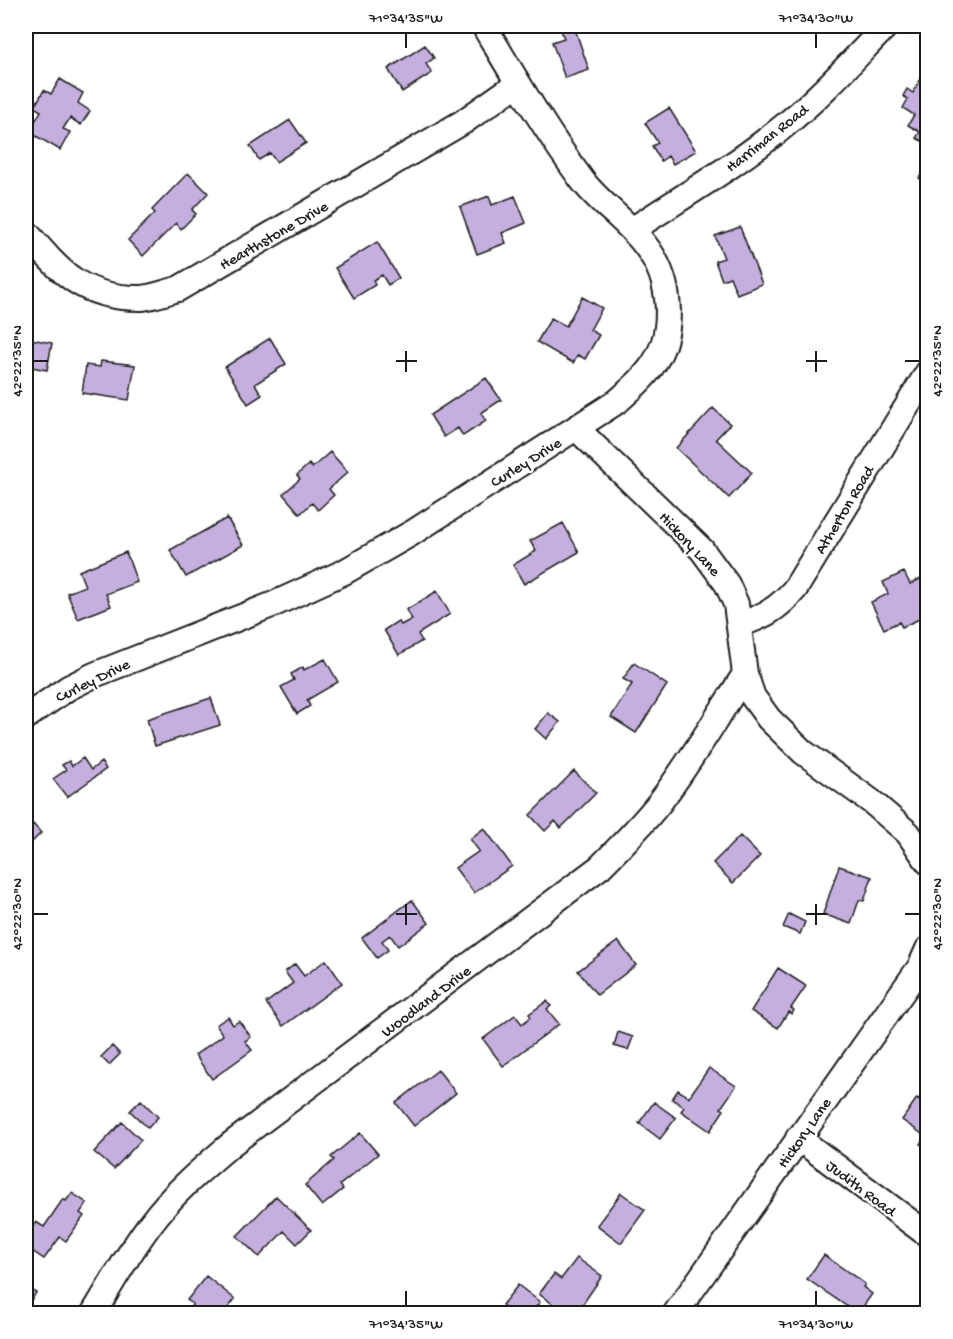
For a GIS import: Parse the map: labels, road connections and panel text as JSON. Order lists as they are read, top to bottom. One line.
{"streets":{"street":["Harriman Road","Hearthstone Drive","Curley Drive","Atherton Road","Hickory Lane","Woodland Drive","Judith Road"]},"crossings":[["Harriman Road","Curley Drive"],["Hearthstone Drive","Curley Drive"],["Curley Drive","Hickory Lane"],["Atherton Road","Hickory Lane"],["Hickory Lane","Woodland Drive"],["Hickory Lane","Judith Road"]],"coordinates":["71°34'35\"W","71°34'30\"W","42°22'35\"N","42°22'30\"N"]}
